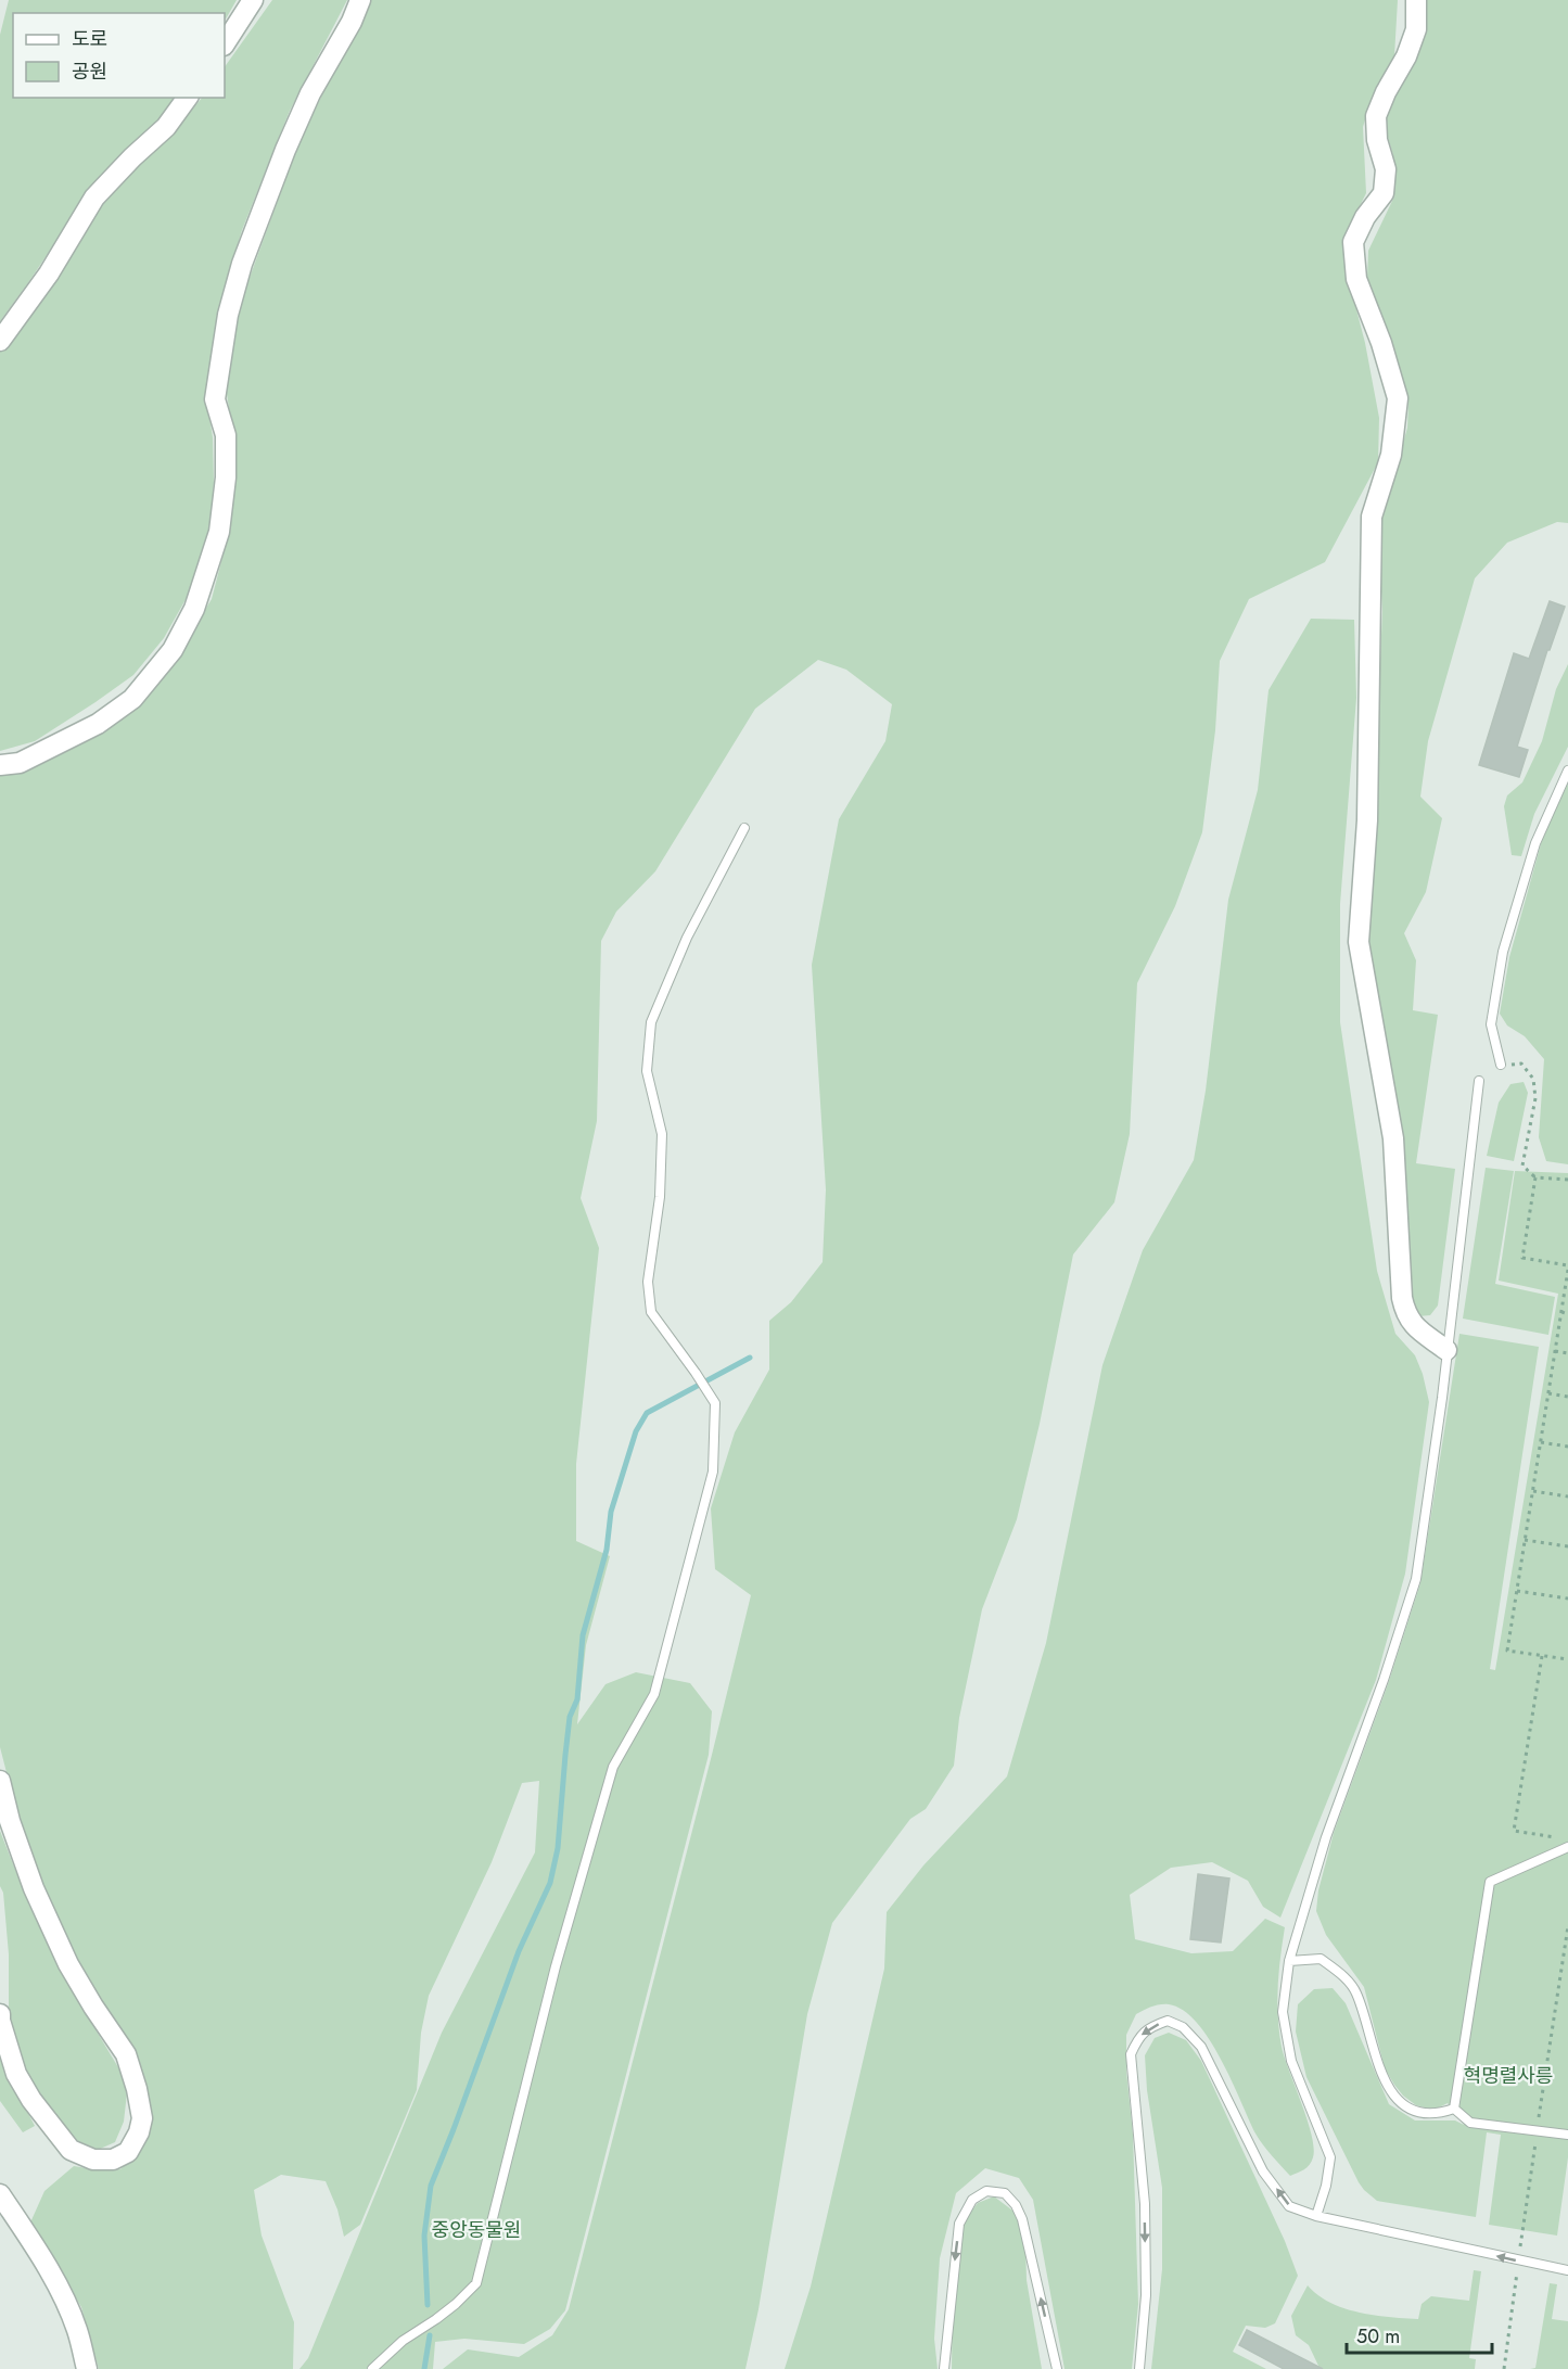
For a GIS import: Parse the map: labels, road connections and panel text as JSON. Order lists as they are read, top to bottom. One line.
{"parks":["혁명렬사릉","중앙동물원"],"legend":["도로","공원"],"scale_bar":"50 m"}
